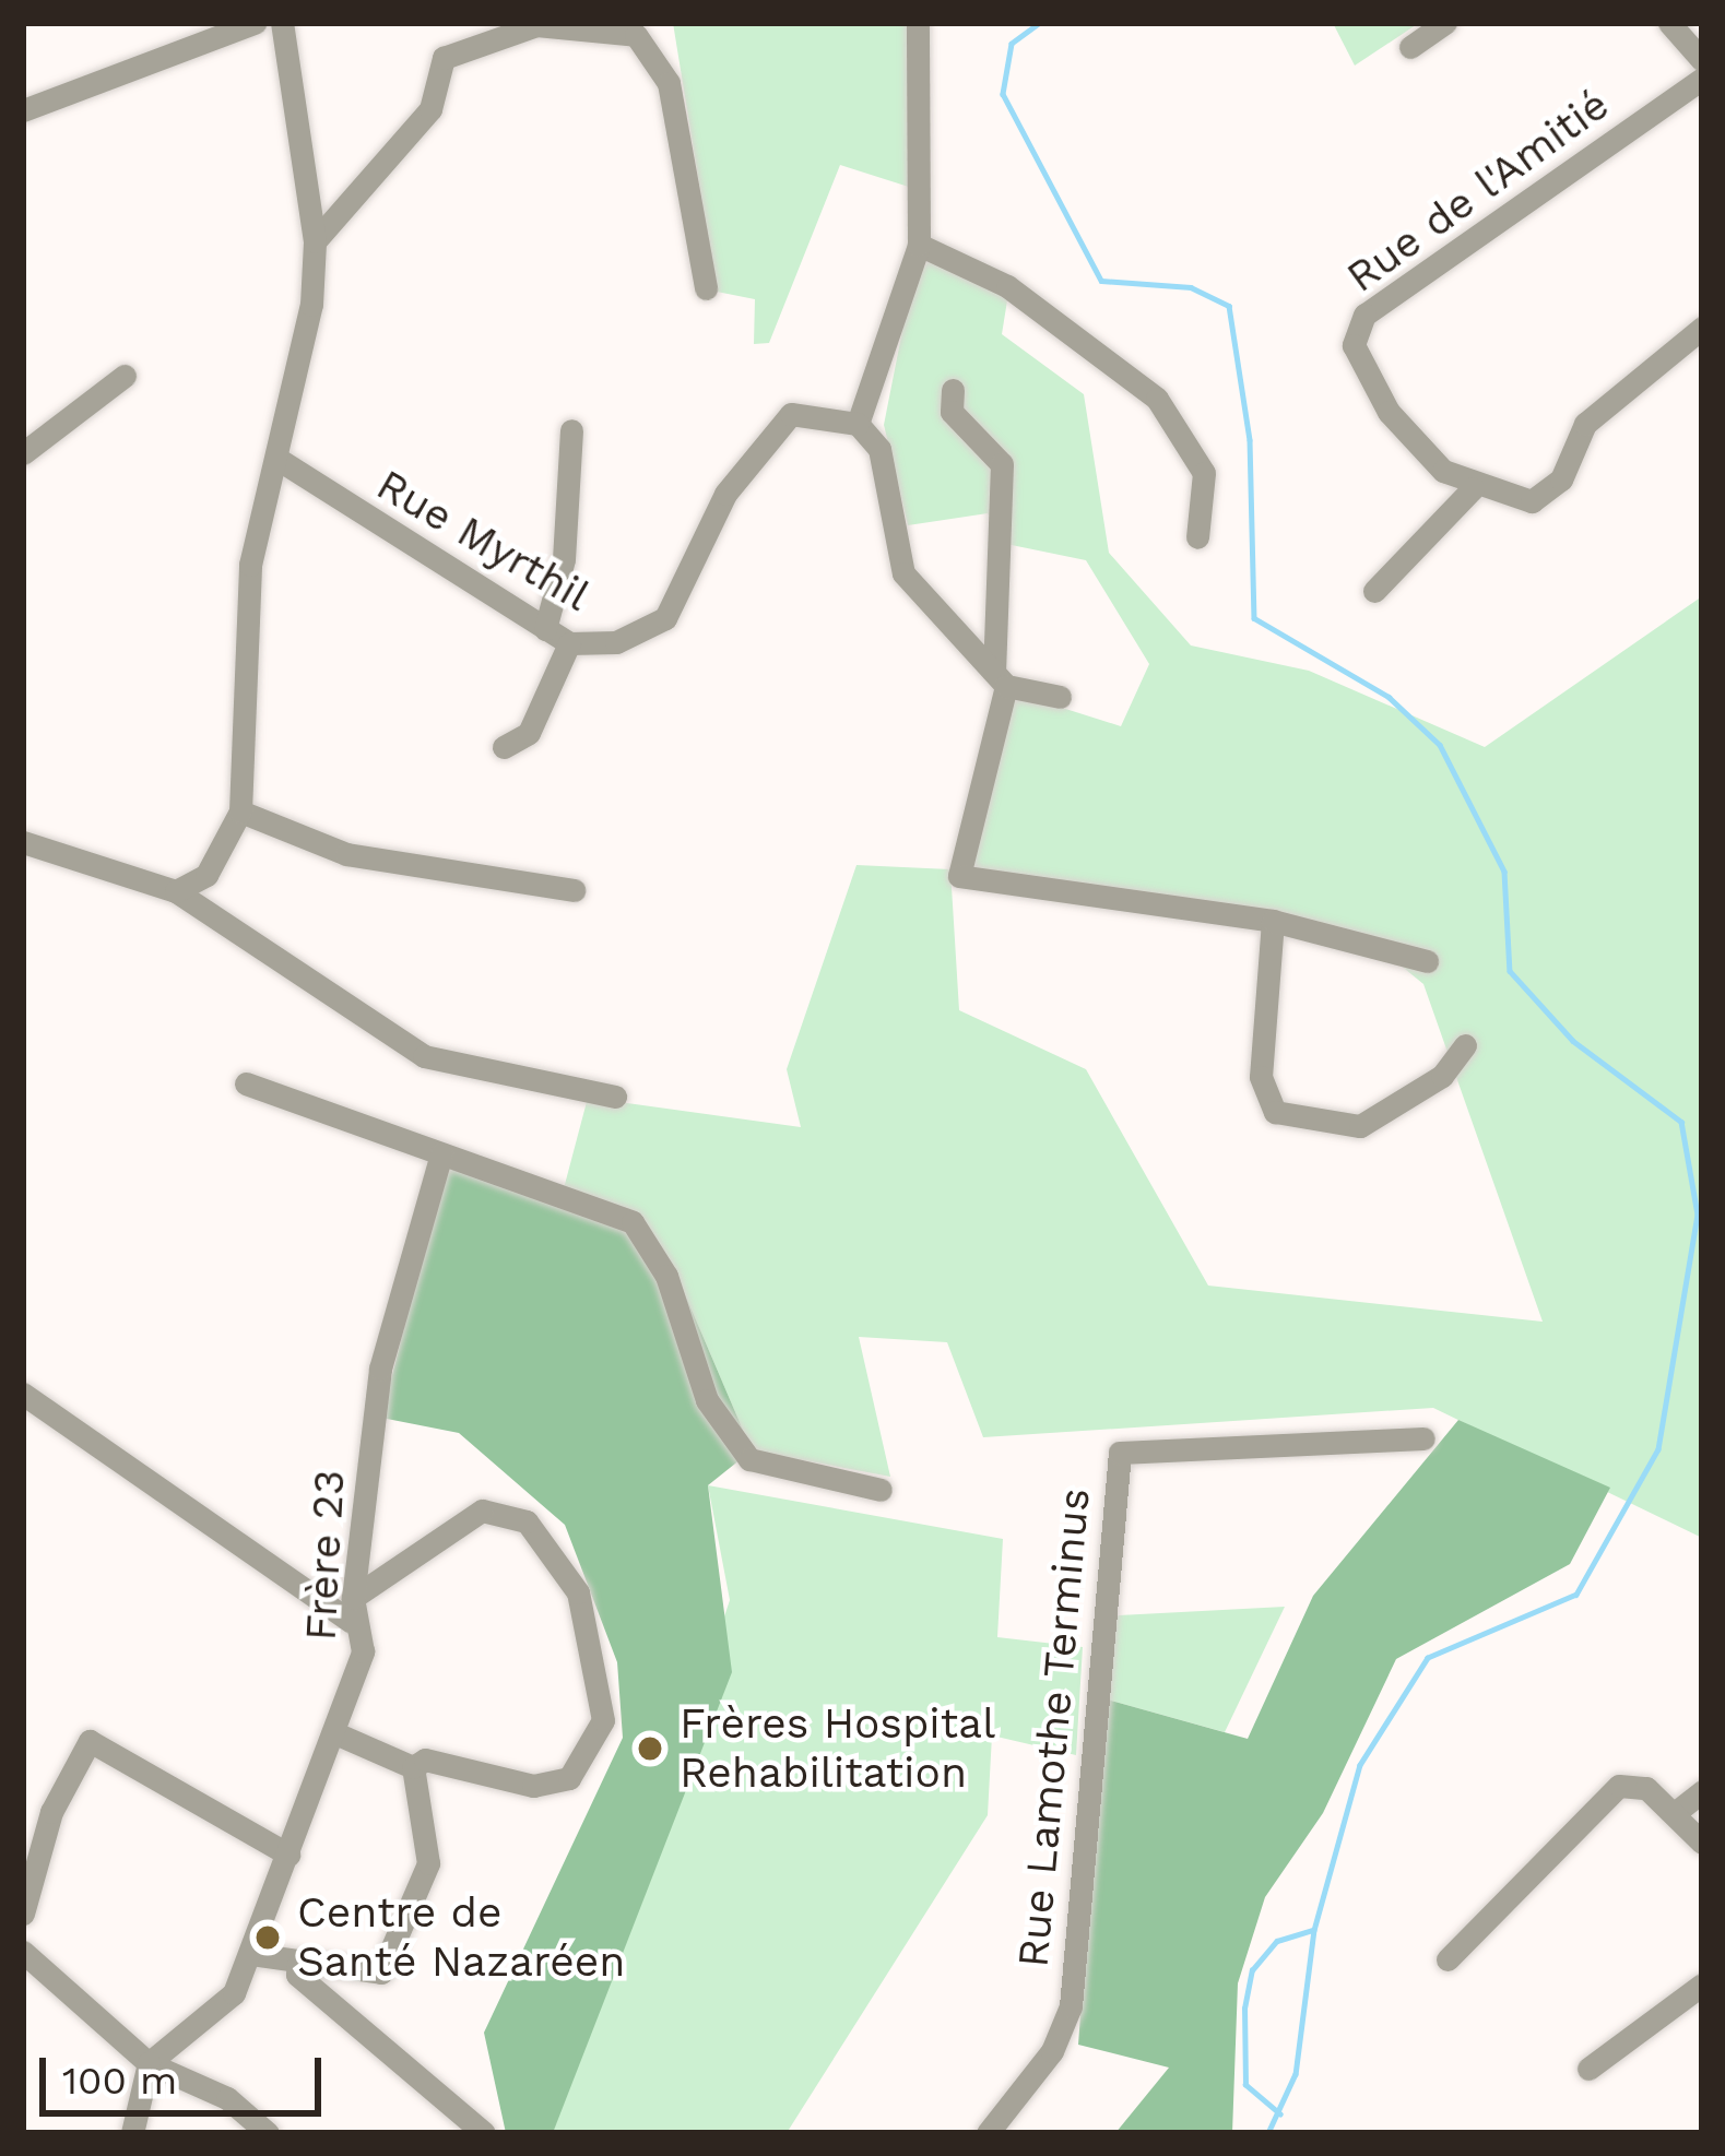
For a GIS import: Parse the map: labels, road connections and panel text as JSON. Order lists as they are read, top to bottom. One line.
{"streets":{"street":["Rue de l'Amitié","Rue Myrthil","Frère 23","Rue Lamothe Terminus"]},"places":["Frères Hospital Rehabilitation","Centre de Santé Nazaréen"],"scale_bar":"100 m"}
